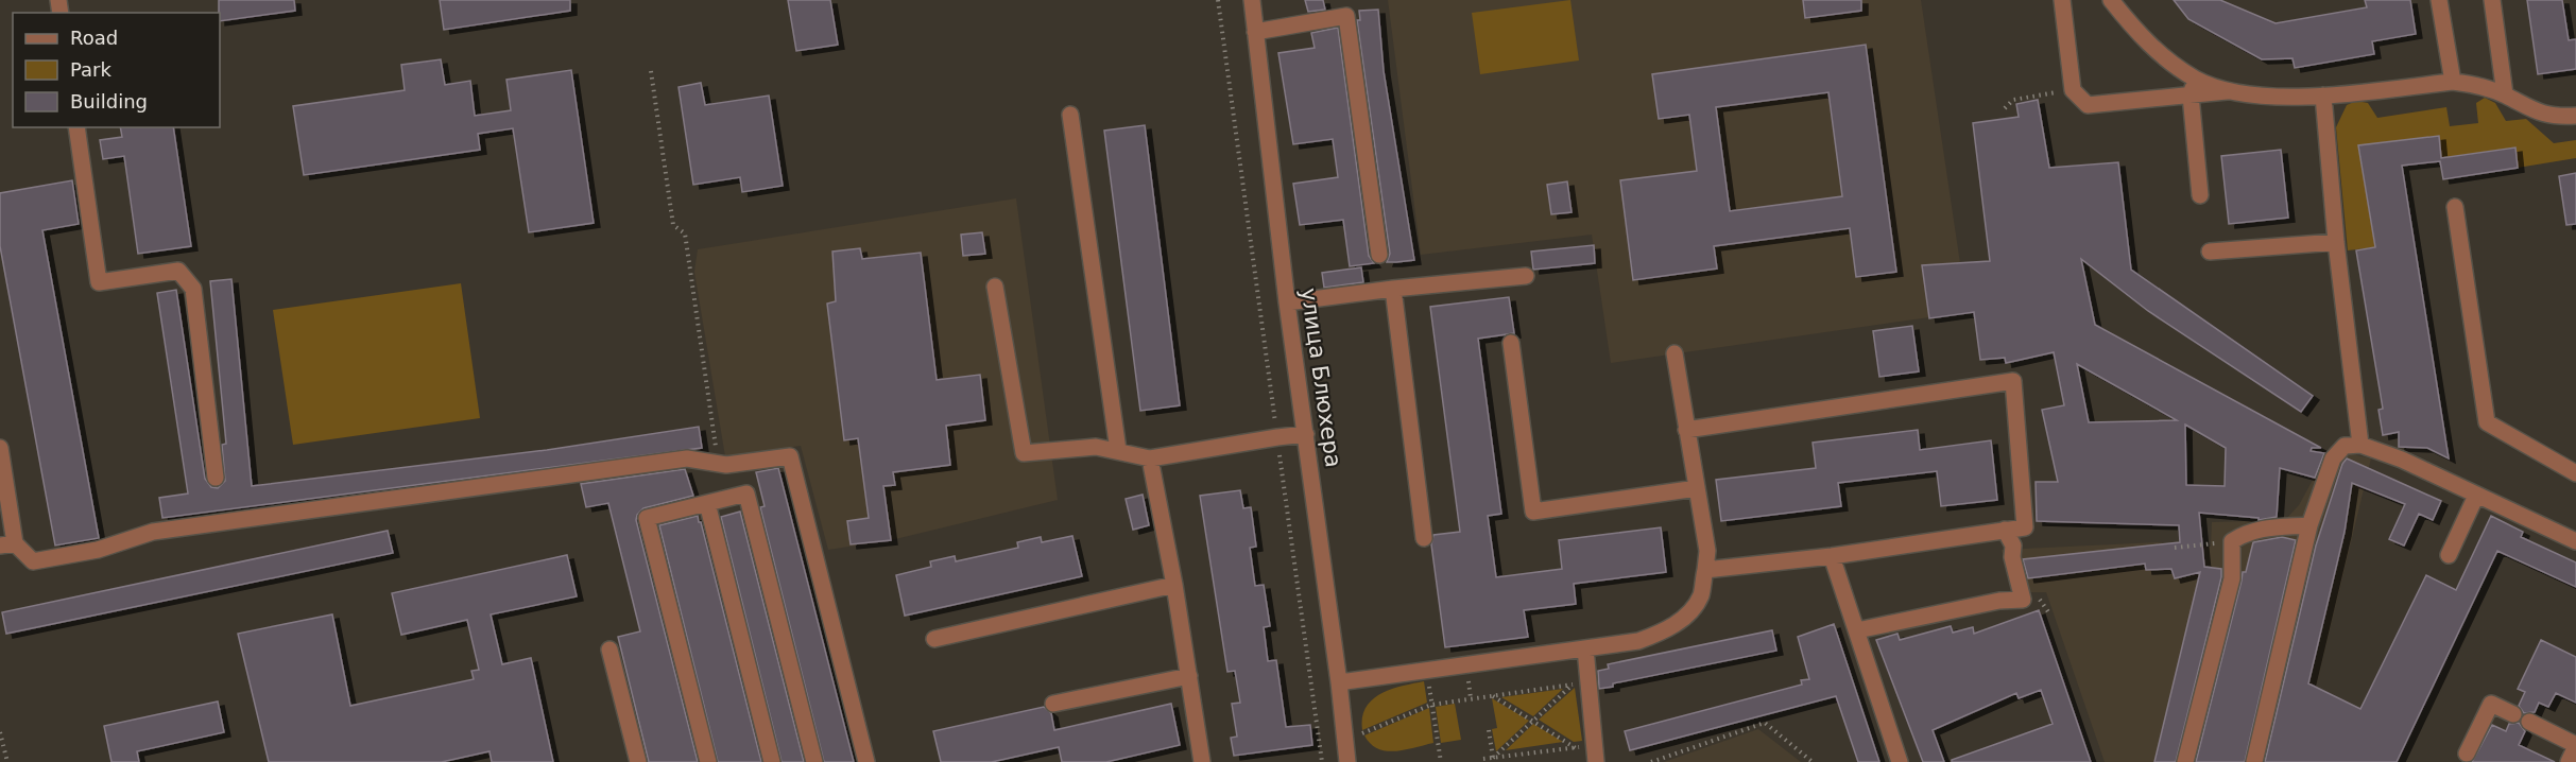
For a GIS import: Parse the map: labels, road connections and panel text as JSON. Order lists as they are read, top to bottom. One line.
{"streets":{"street":["улица Блюхера"]},"legend":["Road","Park","Building"]}
